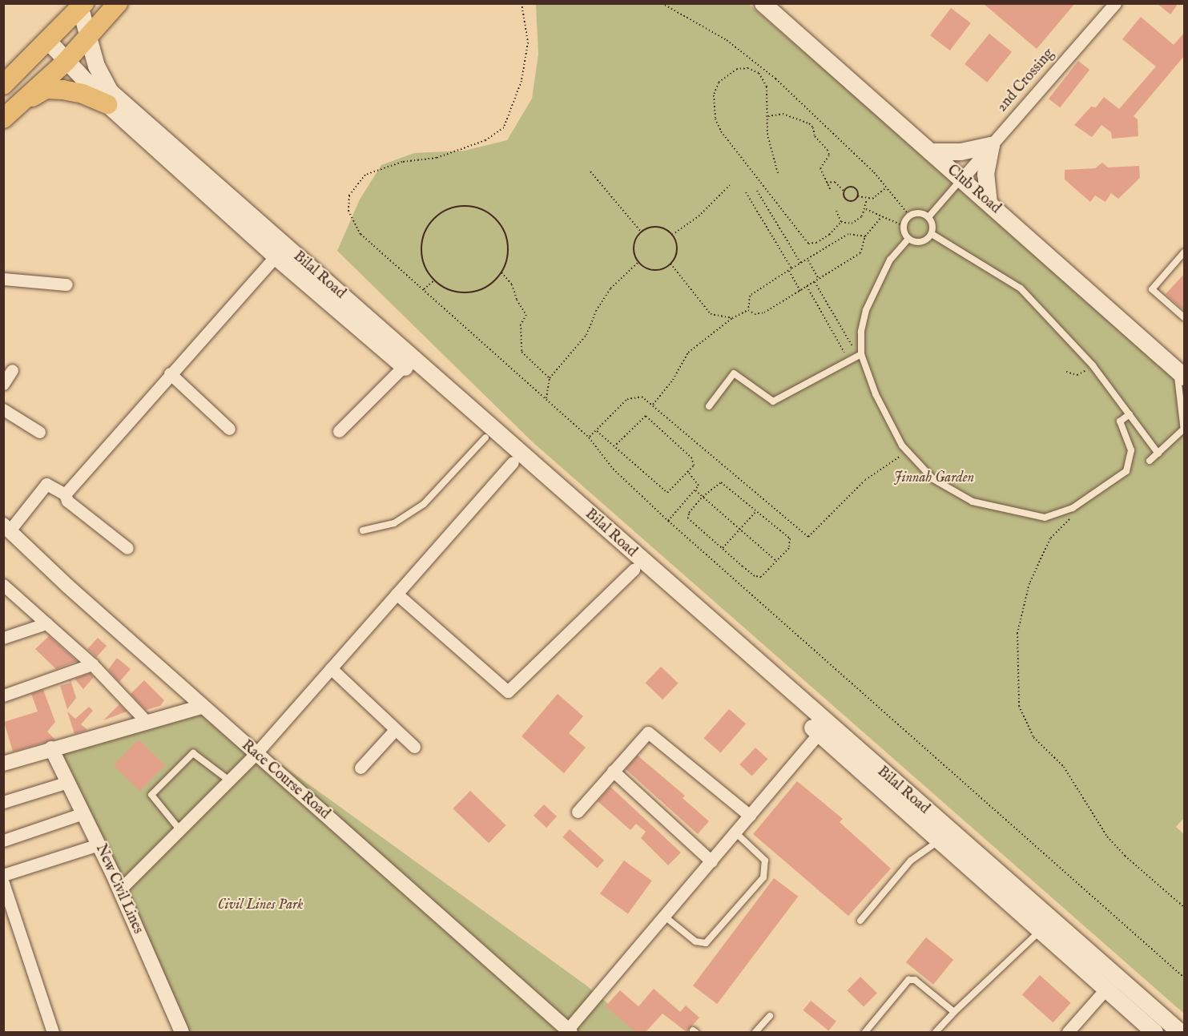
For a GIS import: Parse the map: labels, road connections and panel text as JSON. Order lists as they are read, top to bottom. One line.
{"streets":{"main road":["Club Road","Bilal Road"],"street":["2nd Crossing","Race Course Road","New Civil Lines"]},"crossings":[["2nd Crossing","Club Road"]],"parks":["Jinnah Garden","Civil Lines Park"]}
